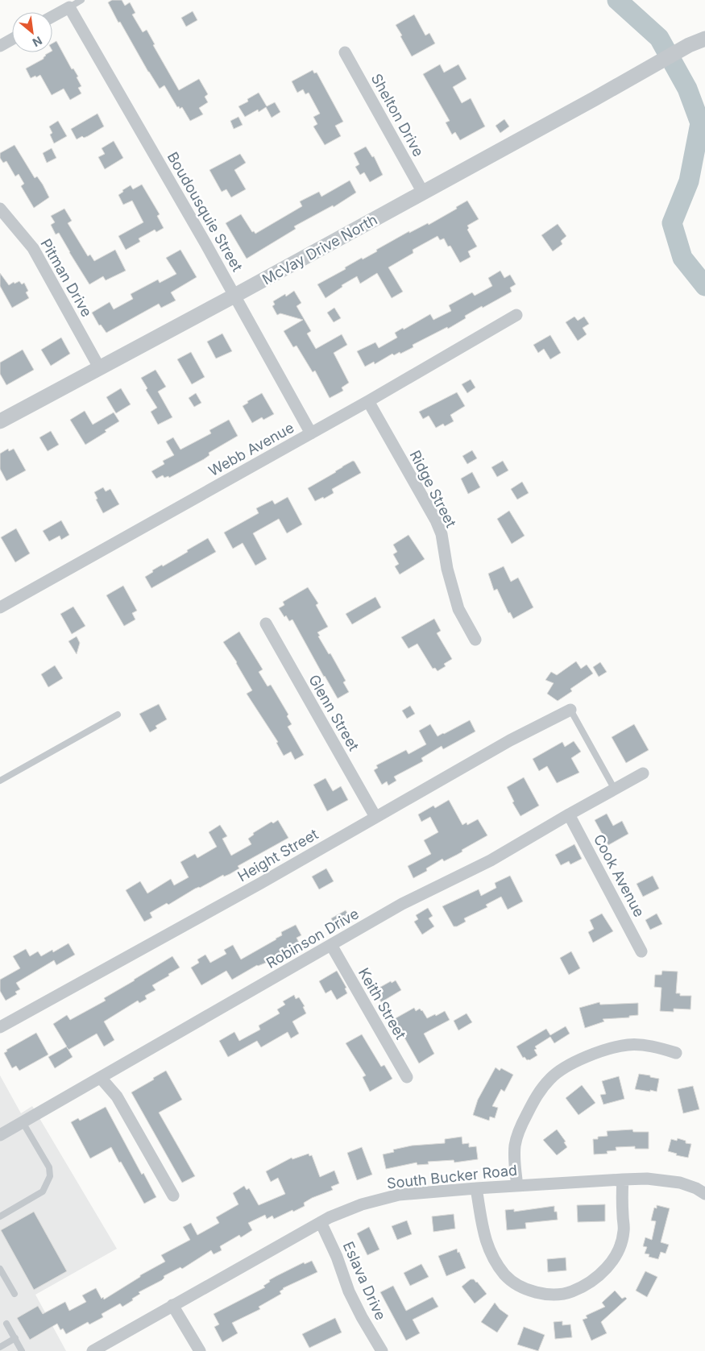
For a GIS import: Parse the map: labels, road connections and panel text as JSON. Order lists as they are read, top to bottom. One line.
{"streets":{"street":["Shelton Drive","Boudousquie Street","McVay Drive North","Pitman Drive","Webb Avenue","Ridge Street","Glenn Street","Height Street","Cook Avenue","Robinson Drive","Keith Street","South Bucker Road","Eslava Drive"]},"crossings":[["Shelton Drive","McVay Drive North"],["Boudousquie Street","McVay Drive North"],["Boudousquie Street","Webb Avenue"],["McVay Drive North","Pitman Drive"],["Webb Avenue","Ridge Street"],["Glenn Street","Height Street"],["Cook Avenue","Robinson Drive"],["Robinson Drive","Keith Street"],["South Bucker Road","Eslava Drive"]],"north":"bottom right"}
